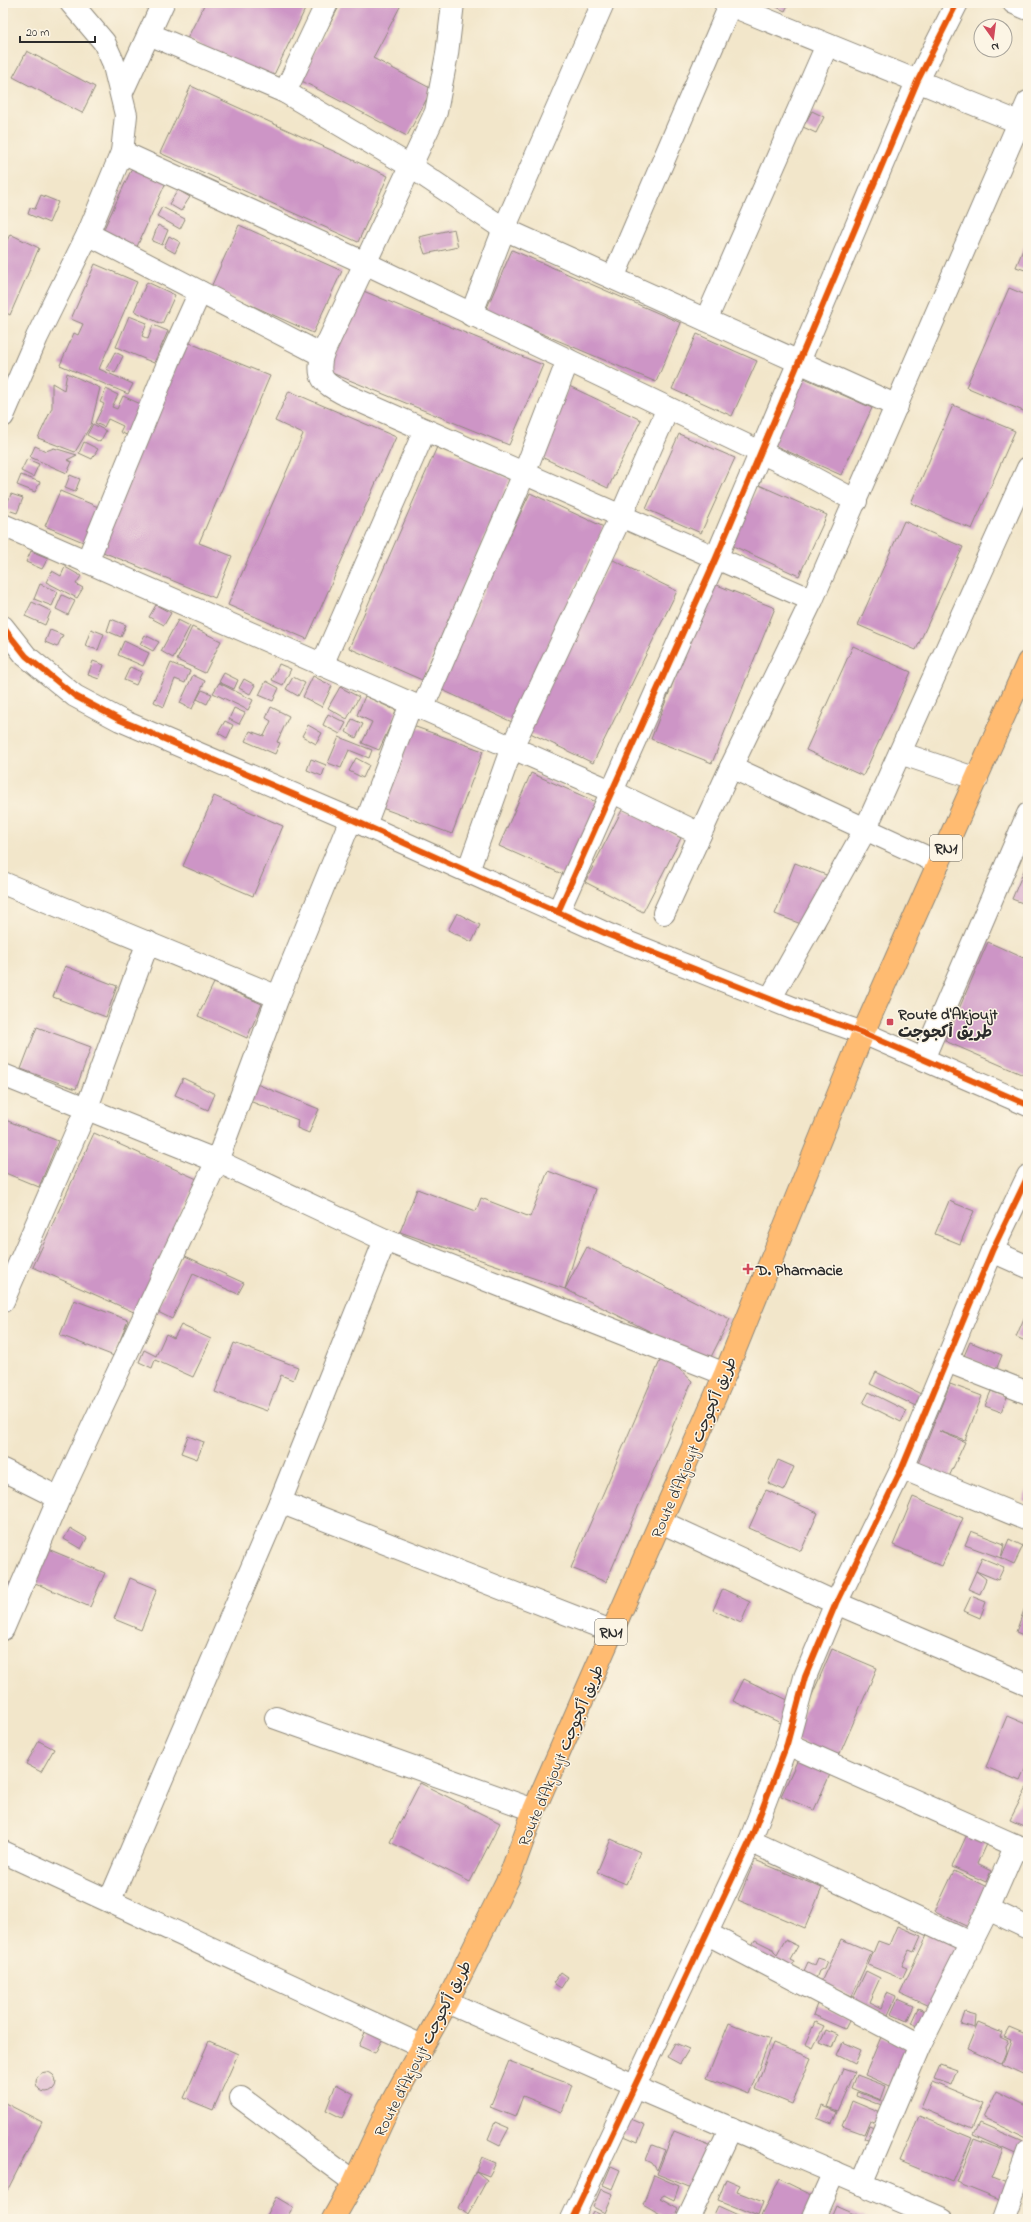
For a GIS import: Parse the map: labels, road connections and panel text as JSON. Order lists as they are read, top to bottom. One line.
{"streets":{"highway":["RN1","Route d'Akjoujt طريق أكجوجت"]},"places":{"transit":["Route d'Akjoujt طريق أكجوجت"],"health":["D. Pharmacie"]},"scale_bar":"20 m","north":"bottom"}
